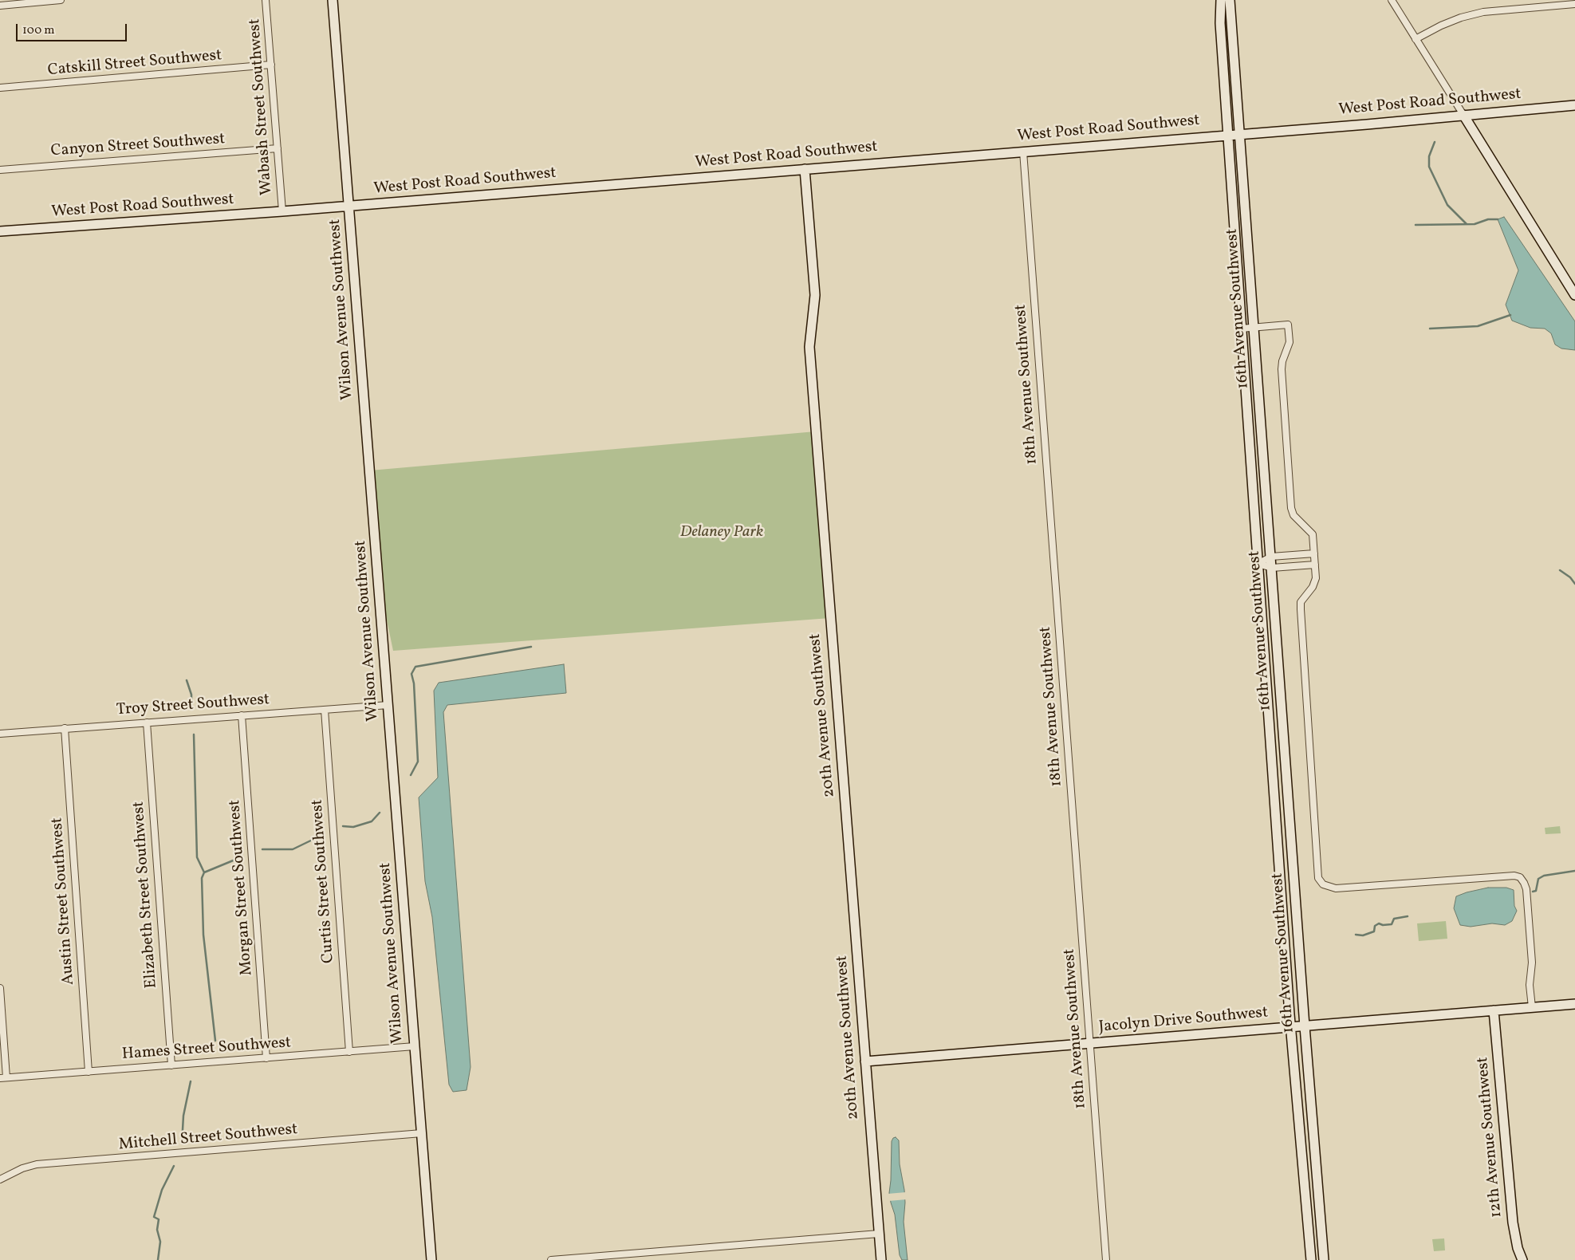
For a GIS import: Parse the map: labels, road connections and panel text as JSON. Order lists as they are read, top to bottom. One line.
{"streets":{"street":["Catskill Street Southwest","West Post Road Southwest","Wabash Street Southwest","Canyon Street Southwest","16th Avenue Southwest","Wilson Avenue Southwest","18th Avenue Southwest","Troy Street Southwest","20th Avenue Southwest","Curtis Street Southwest","Morgan Street Southwest","Elizabeth Street Southwest","Austin Street Southwest","Jacolyn Drive Southwest","Hames Street Southwest","12th Avenue Southwest","Mitchell Street Southwest"]},"crossings":[["Catskill Street Southwest","Wabash Street Southwest"],["West Post Road Southwest","Wabash Street Southwest"],["West Post Road Southwest","16th Avenue Southwest"],["West Post Road Southwest","Wilson Avenue Southwest"],["West Post Road Southwest","18th Avenue Southwest"],["West Post Road Southwest","20th Avenue Southwest"],["Wabash Street Southwest","Canyon Street Southwest"],["16th Avenue Southwest","Jacolyn Drive Southwest"],["Wilson Avenue Southwest","Troy Street Southwest"],["Wilson Avenue Southwest","Hames Street Southwest"],["Wilson Avenue Southwest","Mitchell Street Southwest"],["18th Avenue Southwest","Jacolyn Drive Southwest"],["Troy Street Southwest","Curtis Street Southwest"],["Troy Street Southwest","Morgan Street Southwest"],["Troy Street Southwest","Elizabeth Street Southwest"],["Troy Street Southwest","Austin Street Southwest"],["20th Avenue Southwest","Jacolyn Drive Southwest"],["Curtis Street Southwest","Hames Street Southwest"],["Morgan Street Southwest","Hames Street Southwest"],["Elizabeth Street Southwest","Hames Street Southwest"],["Austin Street Southwest","Hames Street Southwest"],["Jacolyn Drive Southwest","12th Avenue Southwest"]],"parks":["Delaney Park"],"scale_bar":"100 m"}
